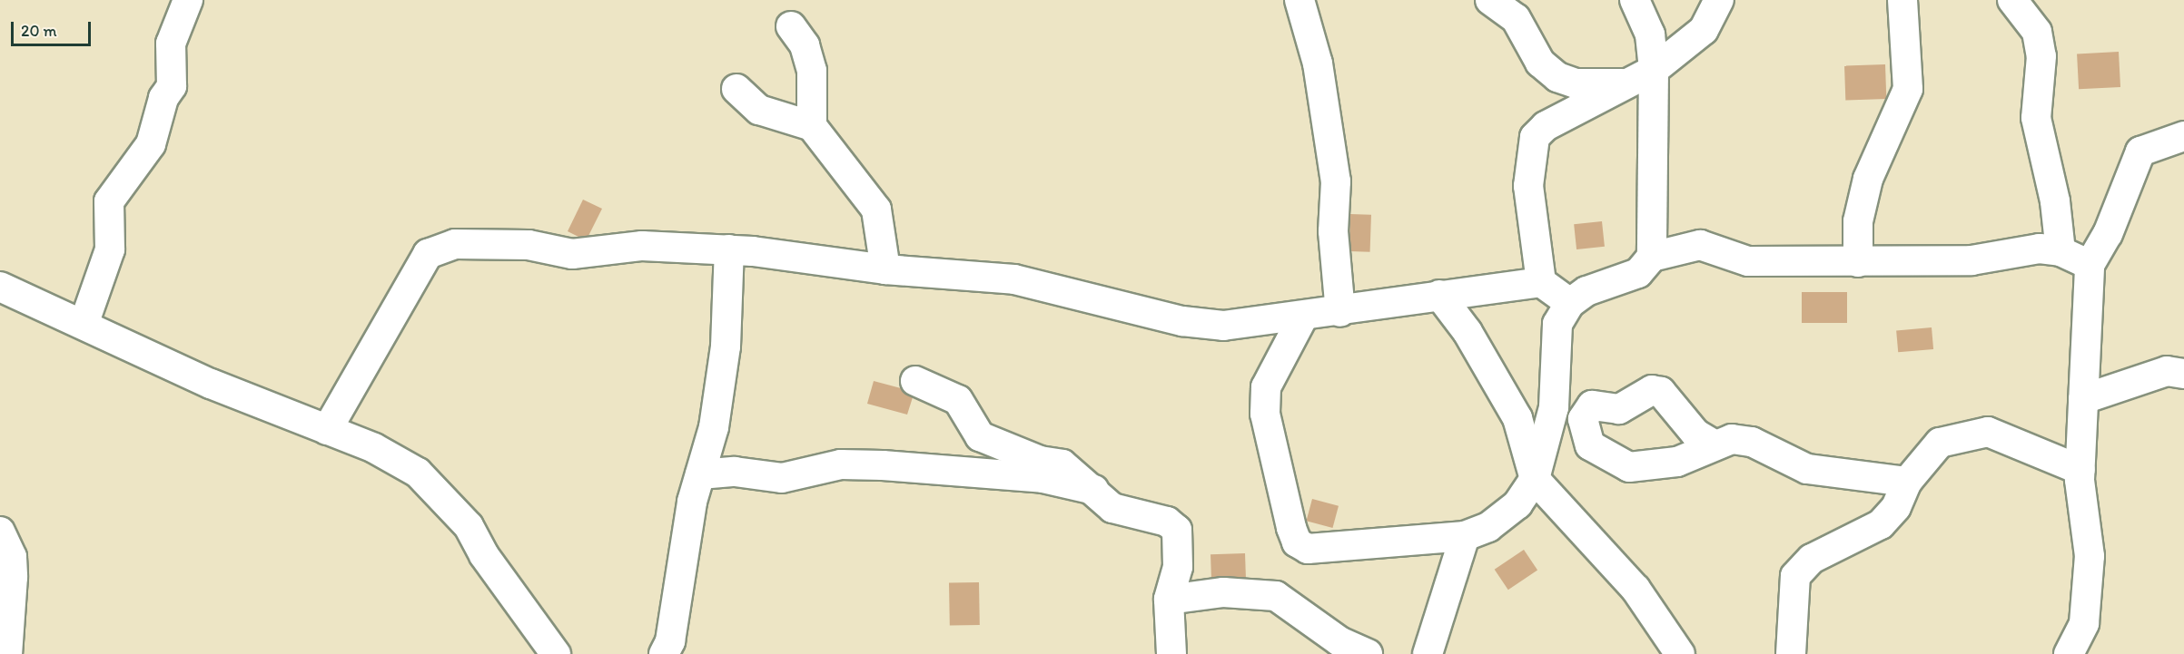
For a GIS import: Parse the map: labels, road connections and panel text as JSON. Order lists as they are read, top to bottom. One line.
{"scale_bar":"20 m"}
